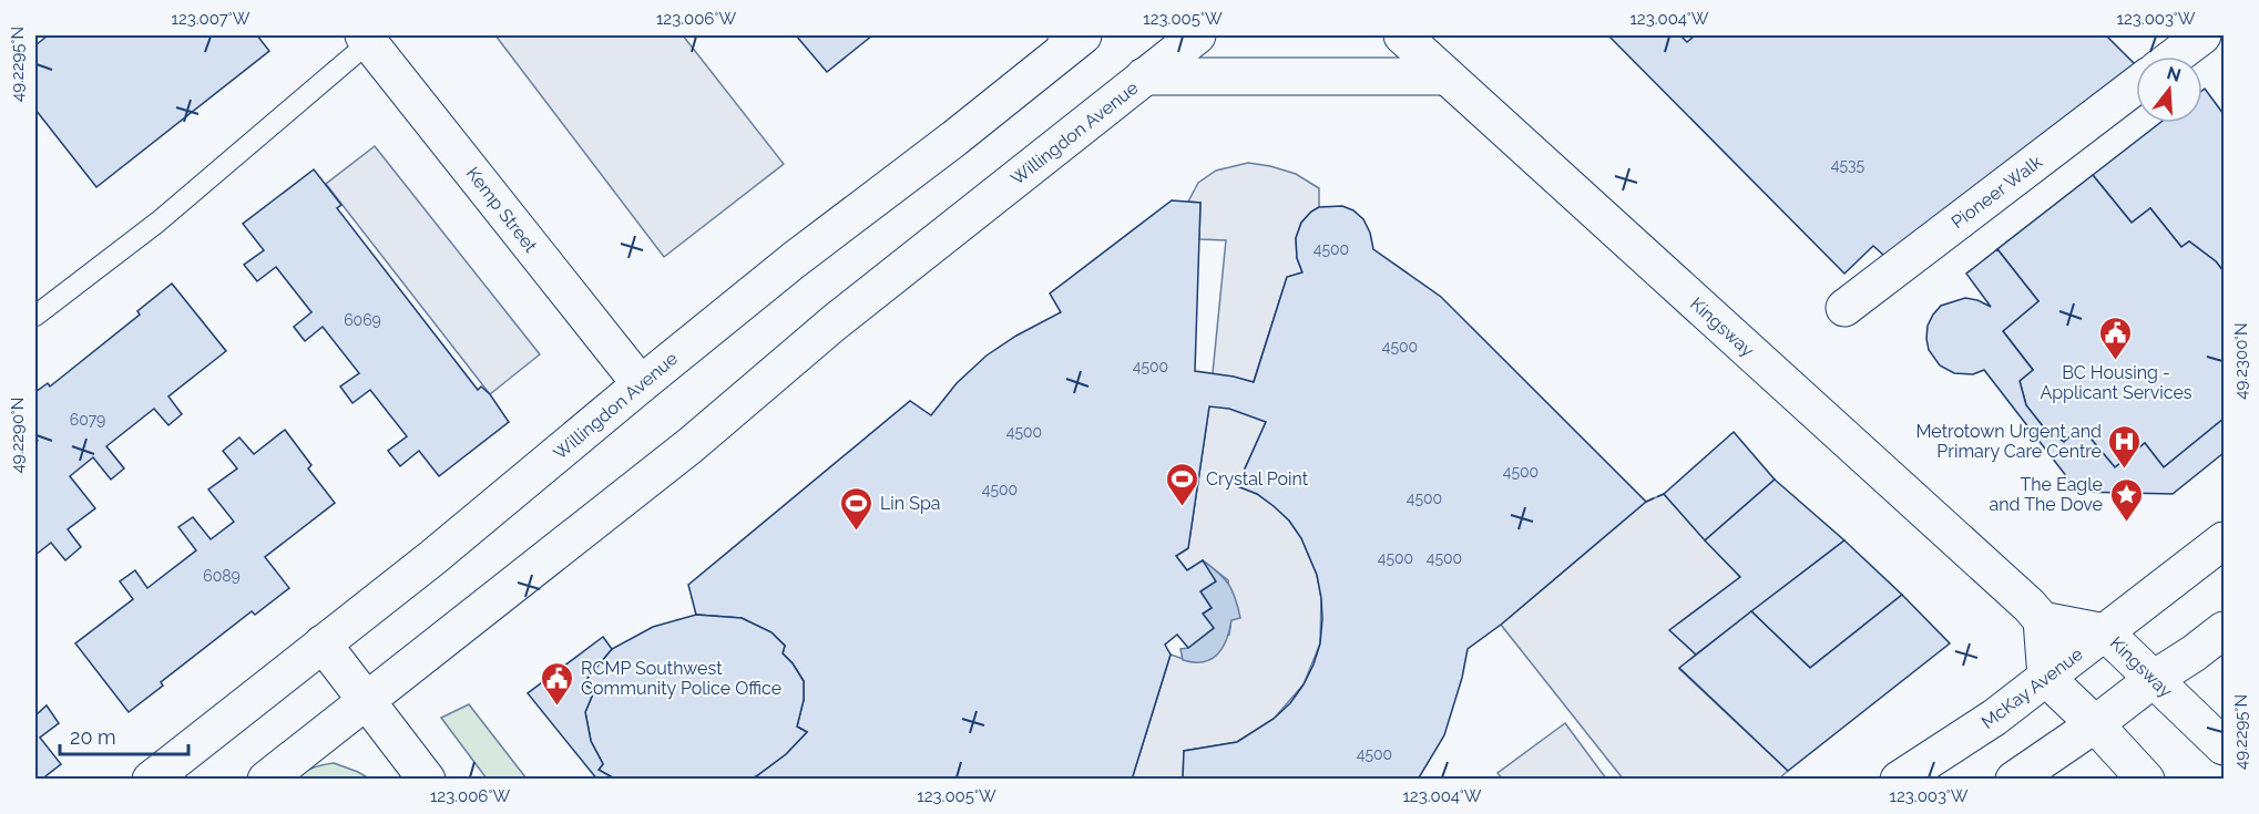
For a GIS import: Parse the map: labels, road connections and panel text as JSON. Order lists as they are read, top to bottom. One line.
{"streets":{"main road":["Willingdon Avenue","Pioneer Walk","Kemp Street","Kingsway","McKay Avenue"]},"crossings":[["Willingdon Avenue","Kemp Street"],["Kingsway","McKay Avenue"]],"places":{"public building":["BC Housing - Applicant Services","RCMP Southwest Community Police Office"],"hospital":["Metrotown Urgent and Primary Care Centre"],"sports":["Crystal Point","Lin Spa"],"place":["The Eagle and The Dove"]},"house_numbers":["4535","4500","6069","4500","4500","6079","4500","4500","4500","4500","4500","4500","6089","4500"],"scale_bar":"20 m","north":"top","coordinates":["123.007°W","123.006°W","123.005°W","123.004°W","123.003°W","49.2295°N","49.2300°N","49.2290°N"]}
